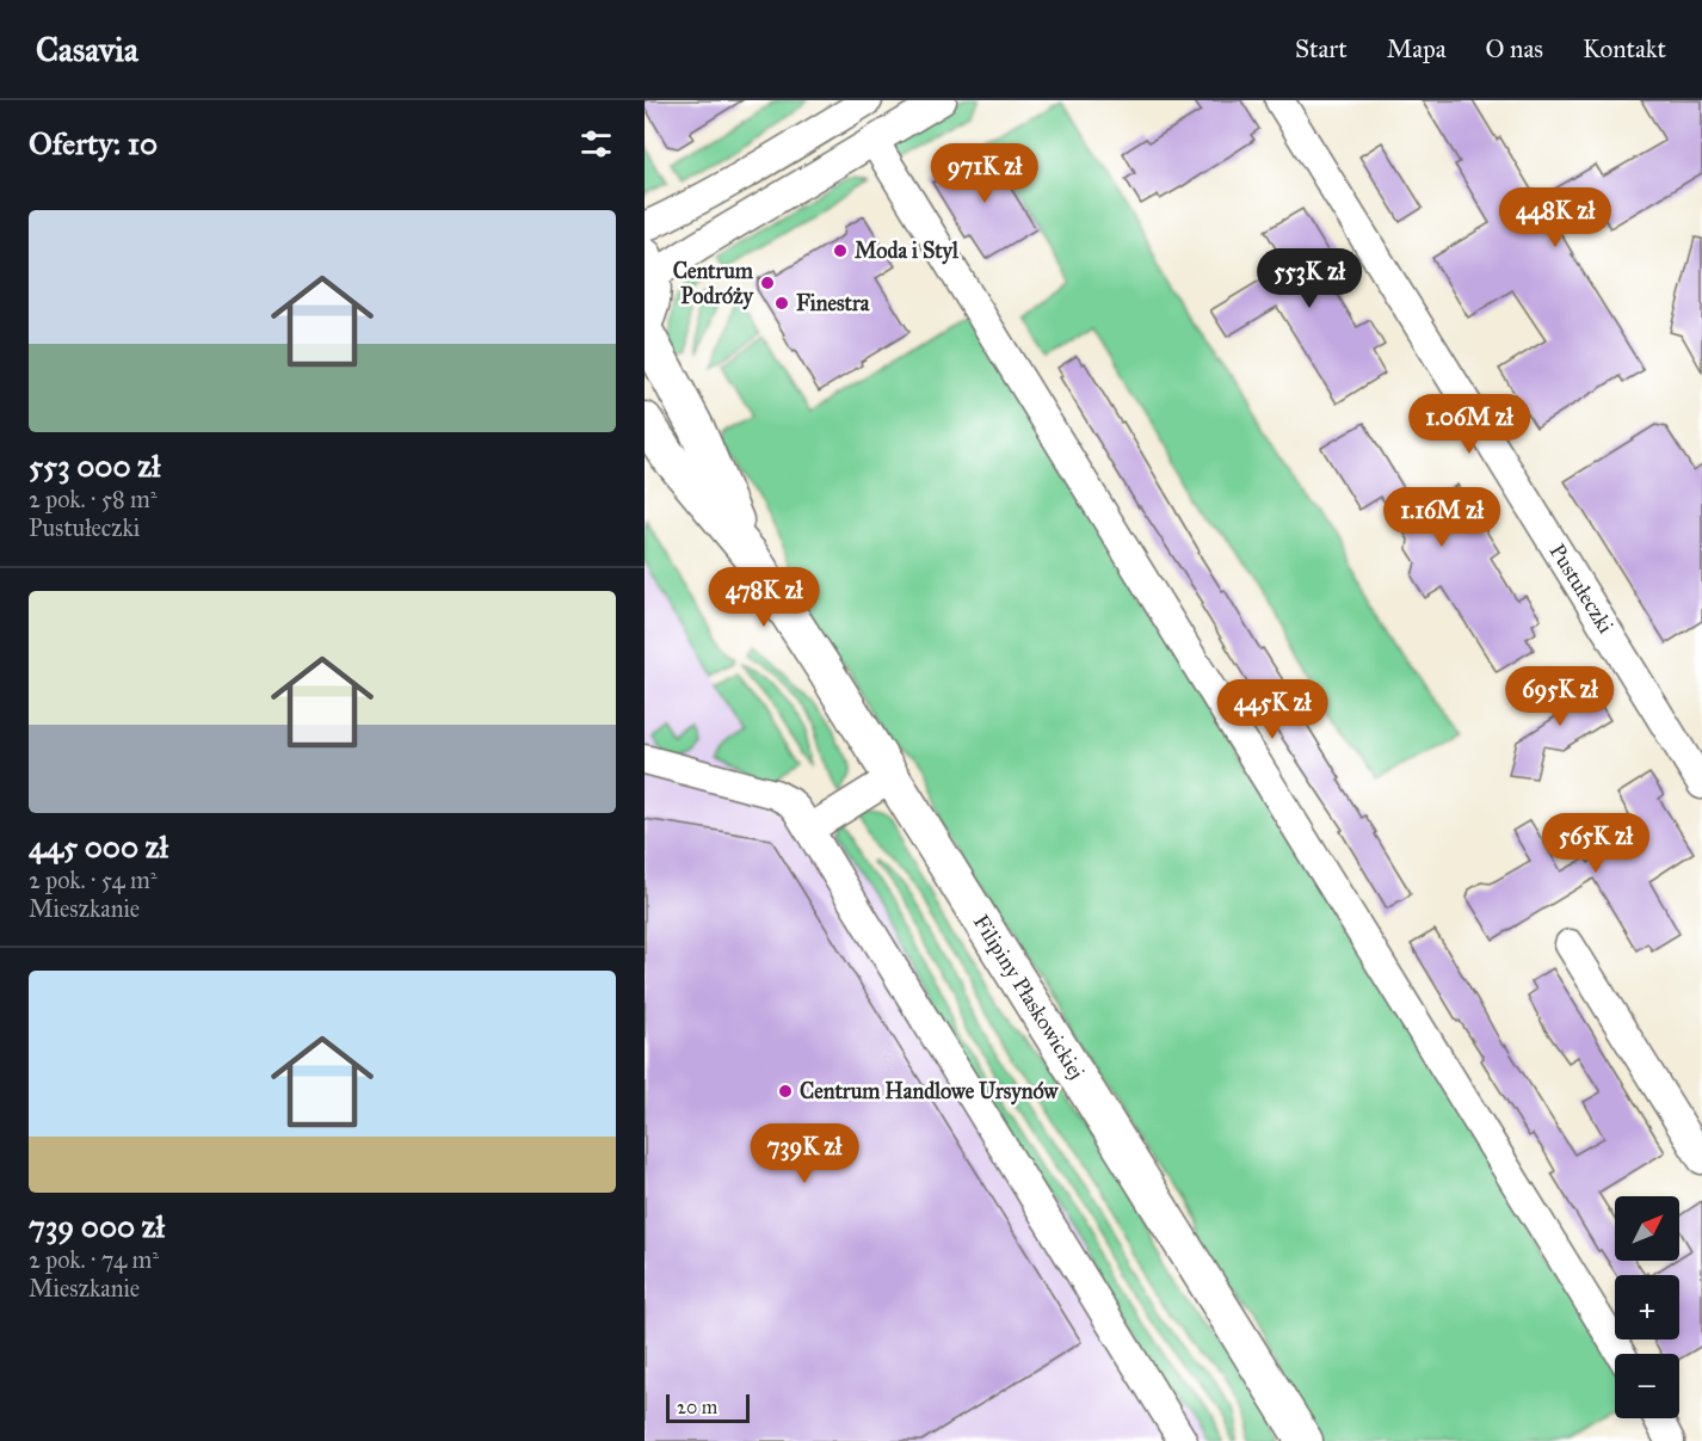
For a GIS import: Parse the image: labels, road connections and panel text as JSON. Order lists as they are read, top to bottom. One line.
{"streets":{"main road":["Filipiny Płaskowickiej"],"street":["Pustułeczki"]},"places":["Moda i Styl","Centrum Podróży","Finestra","Centrum Handlowe Ursynów"],"scale_bar":"20 m","north":"top right","page":{"header":"Casavia","nav":["Start","Mapa","O nas","Kontakt"],"heading":"Oferty: 10","price":["971K zł","448K zł","553K zł","1.06M zł","1.16M zł","478K zł","695K zł","445K zł","565K zł","739K zł"],"list":[{"name":"553 000 zł","note":"2 pok. · 58 m² · Pustułeczki"},{"name":"445 000 zł","note":"2 pok. · 54 m² · Mieszkanie"},{"name":"739 000 zł","note":"2 pok. · 74 m² · Mieszkanie"}],"map_buttons":["+","−"],"scale":"20 m"}}
